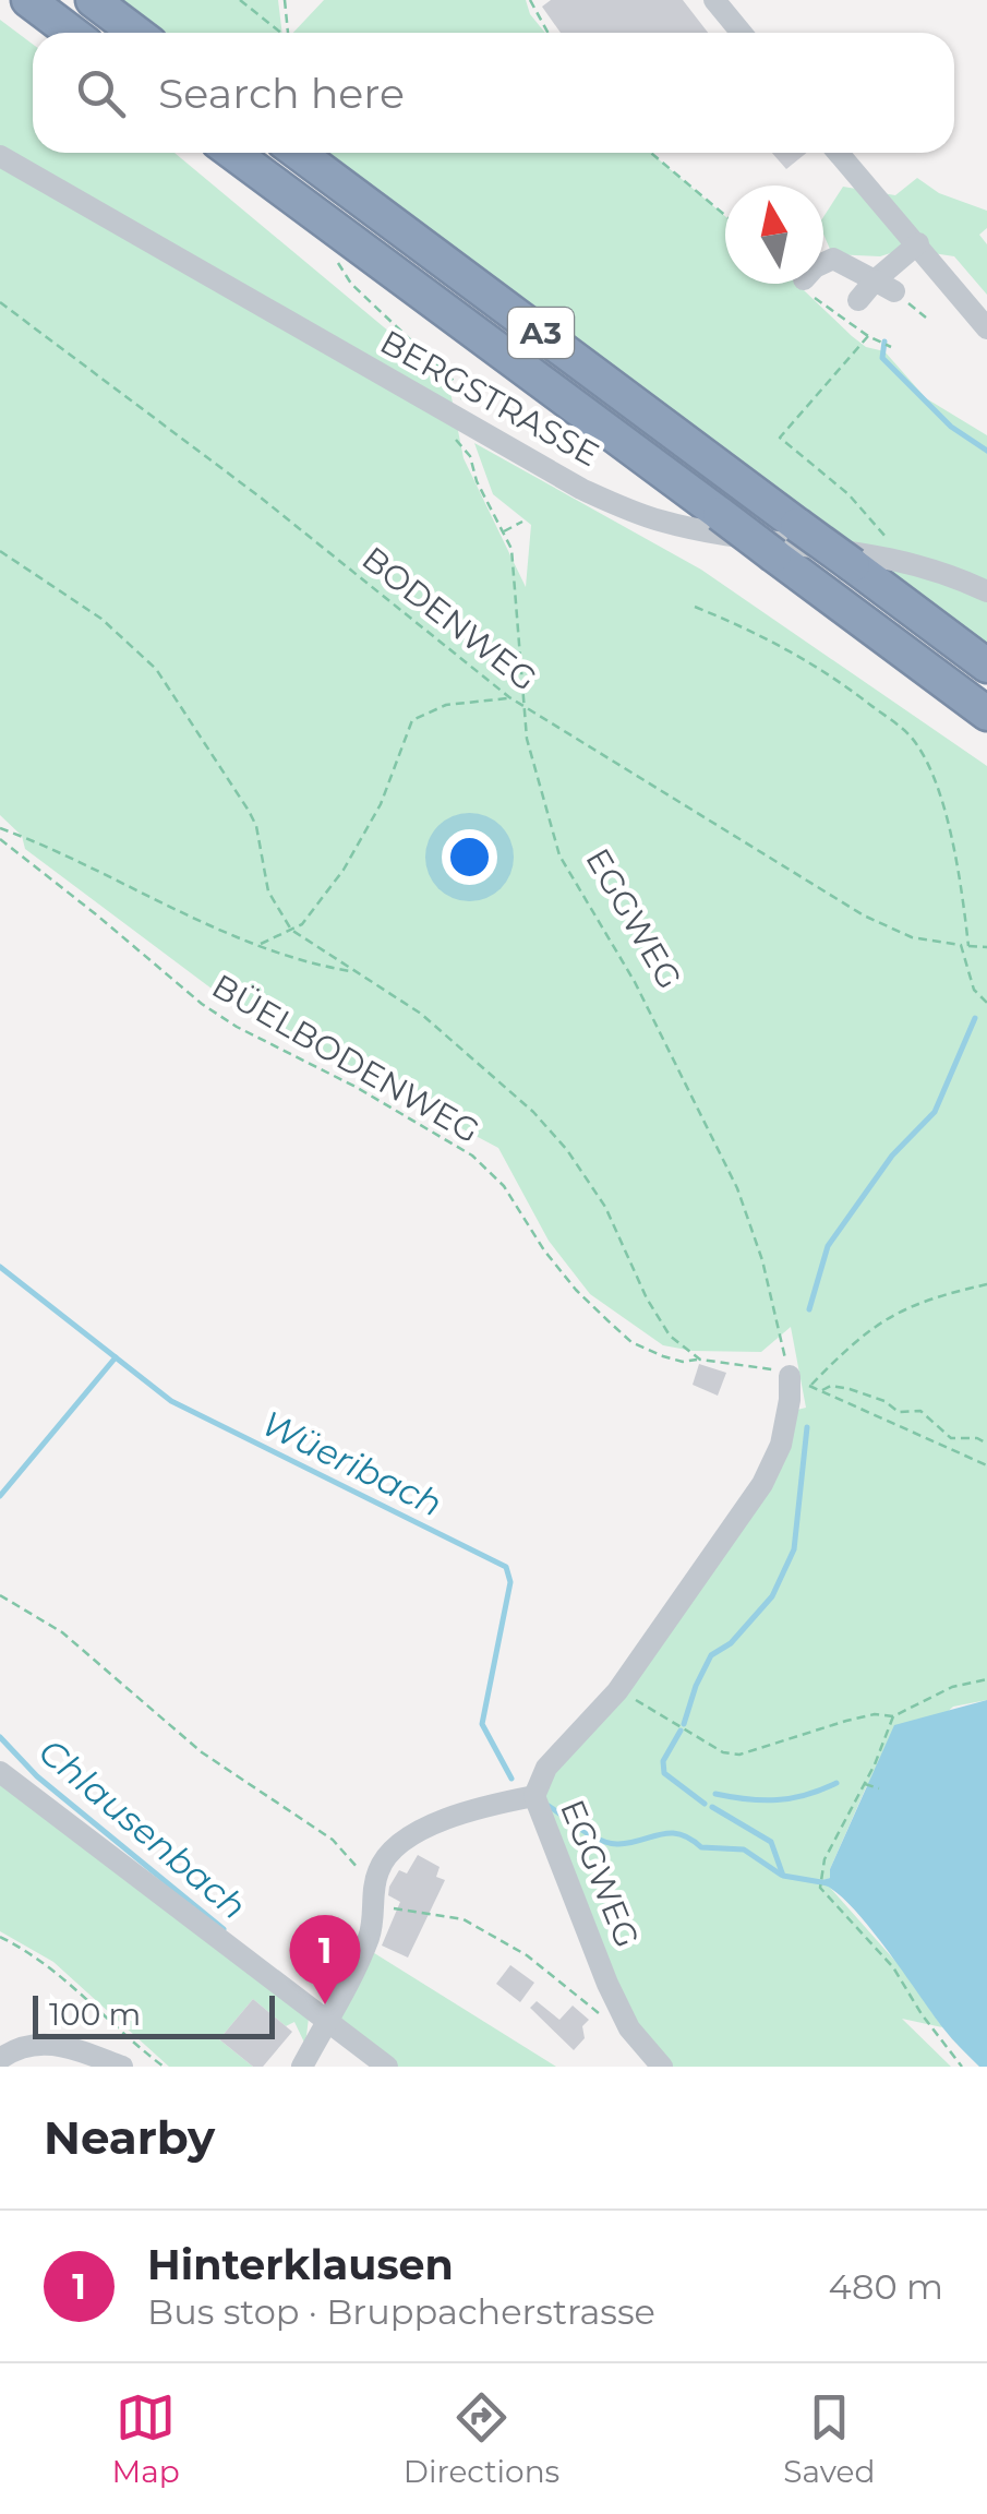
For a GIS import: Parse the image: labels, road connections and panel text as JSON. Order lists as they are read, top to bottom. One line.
{"streets":{"highway":["A3"],"street":["BERGSTRASSE","EGGWEG"],"path":["BODENWEG","BÜELBODENWEG"]},"crossings":[["BERGSTRASSE","EGGWEG"],["BODENWEG","EGGWEG"],["EGGWEG","BÜELBODENWEG"]],"water":["Wüeribach","Chlausenbach"],"scale_bar":"100 m","north":"top","page":{"search":"Search here","pins":"1","scale":"100 m","heading":"Nearby","list":[{"mark":"1","name":"Hinterklausen","note":"Bus stop · Bruppacherstrasse","value":"480 m"}],"nav":["Map","Directions","Saved"]}}
